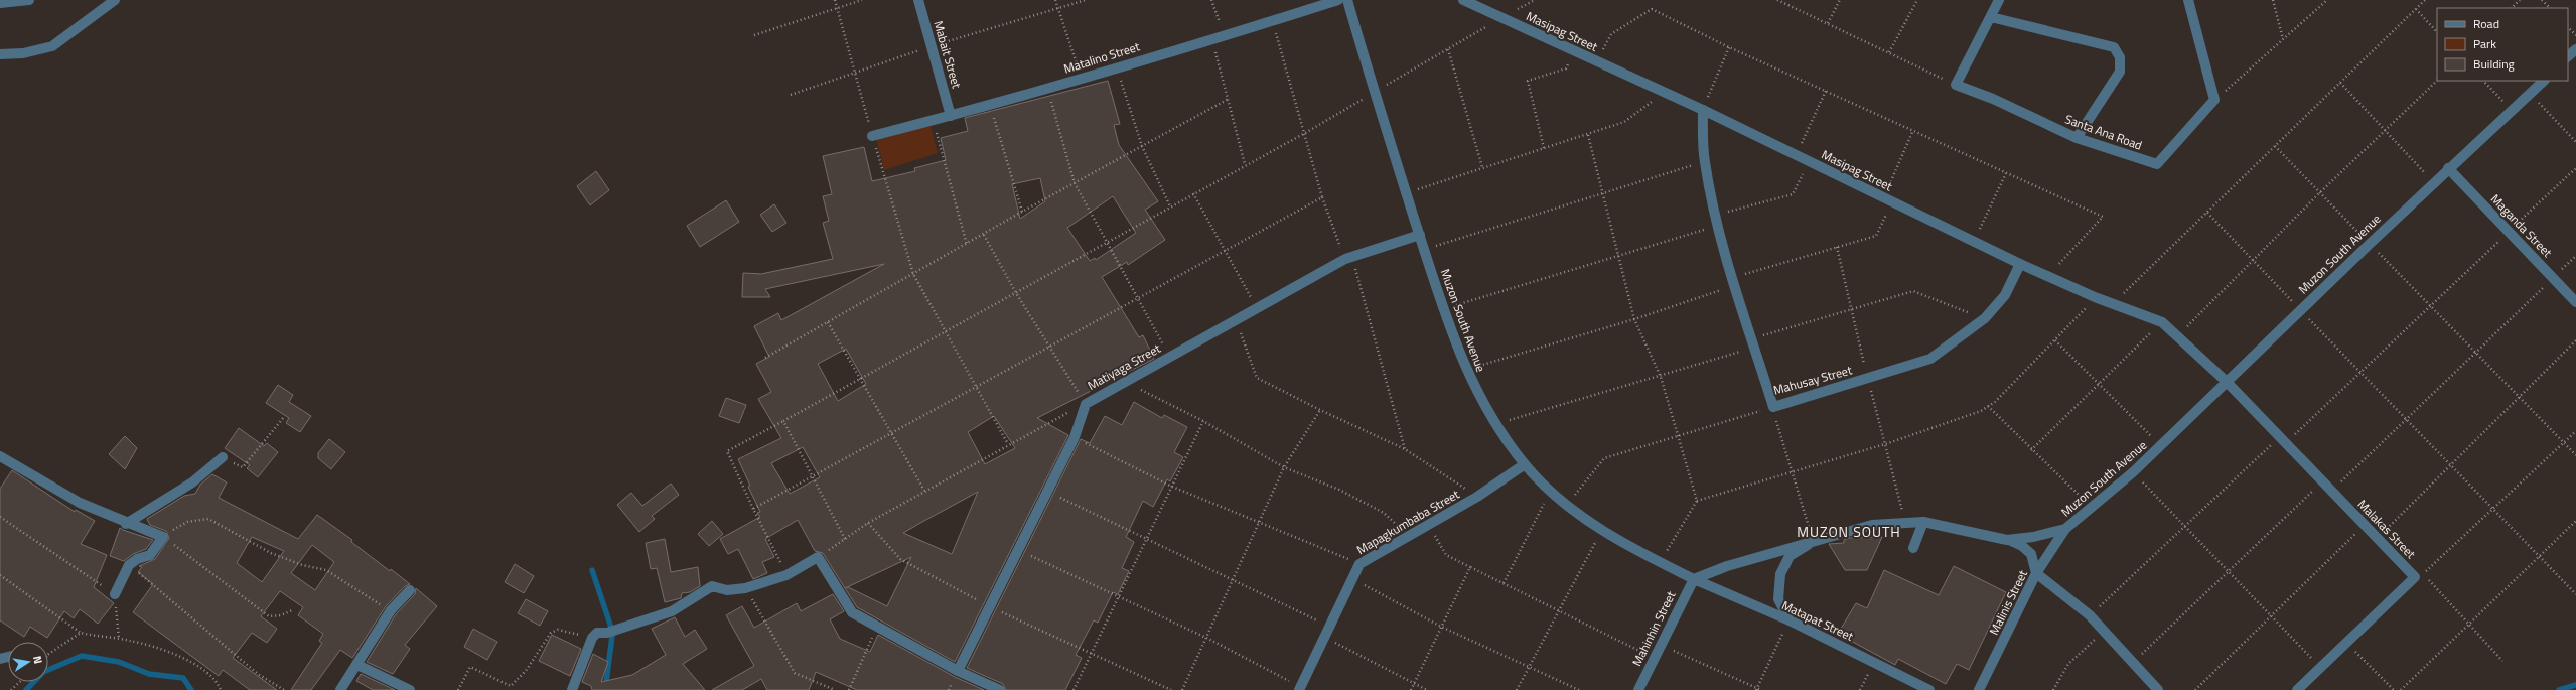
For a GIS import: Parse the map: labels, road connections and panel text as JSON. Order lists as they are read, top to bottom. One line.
{"streets":{"street":["Masipag Street","Mabait Street","Matalino Street","Santa Ana Road","Maganda Street","Muzon South Avenue","Matiyaga Street","Mahusay Street","Mapagkumbaba Street","Malakas Street","Malinis Street","Matapat Street","Mahinhin Street"]},"crossings":[["Masipag Street","Muzon South Avenue"],["Masipag Street","Mahusay Street"],["Masipag Street","Malakas Street"],["Mabait Street","Matalino Street"],["Maganda Street","Muzon South Avenue"],["Muzon South Avenue","Matiyaga Street"],["Muzon South Avenue","Mapagkumbaba Street"],["Muzon South Avenue","Malakas Street"],["Muzon South Avenue","Malinis Street"],["Muzon South Avenue","Matapat Street"],["Muzon South Avenue","Mahinhin Street"],["Matapat Street","Mahinhin Street"]],"districts":["MUZON SOUTH"],"legend":["Road","Park","Building"],"north":"right"}
